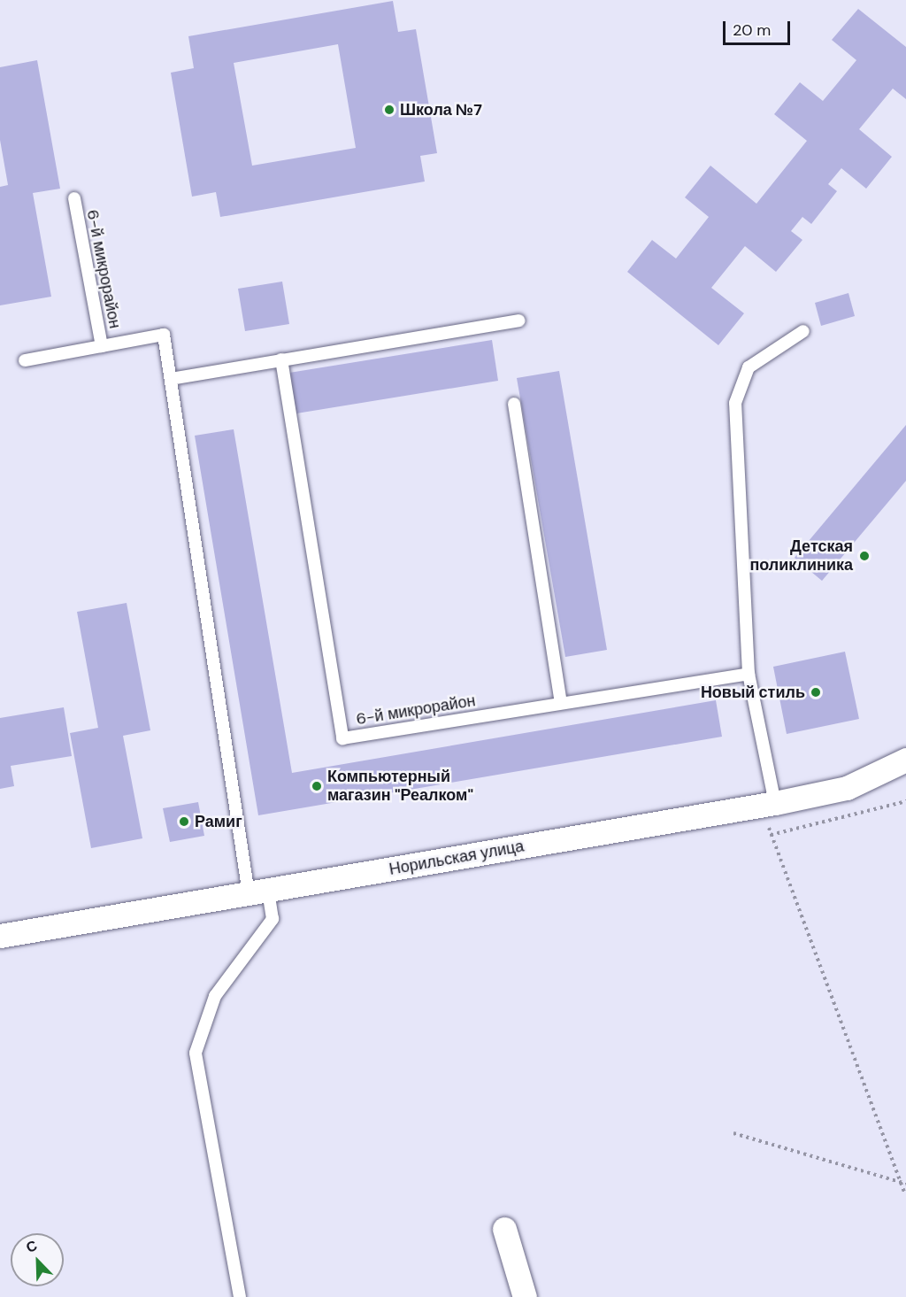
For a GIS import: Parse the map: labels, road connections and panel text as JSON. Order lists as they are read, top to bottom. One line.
{"streets":{"street":["Норильская улица"],"lane":["6-й микрорайон"]},"crossings":[["6-й микрорайон","Норильская улица"]],"places":["Школа №7","Детская поликлиника","Новый стиль","Компьютерный магазин \"Реалком\"","Рамиг"],"scale_bar":"20 m","north":"top left"}
